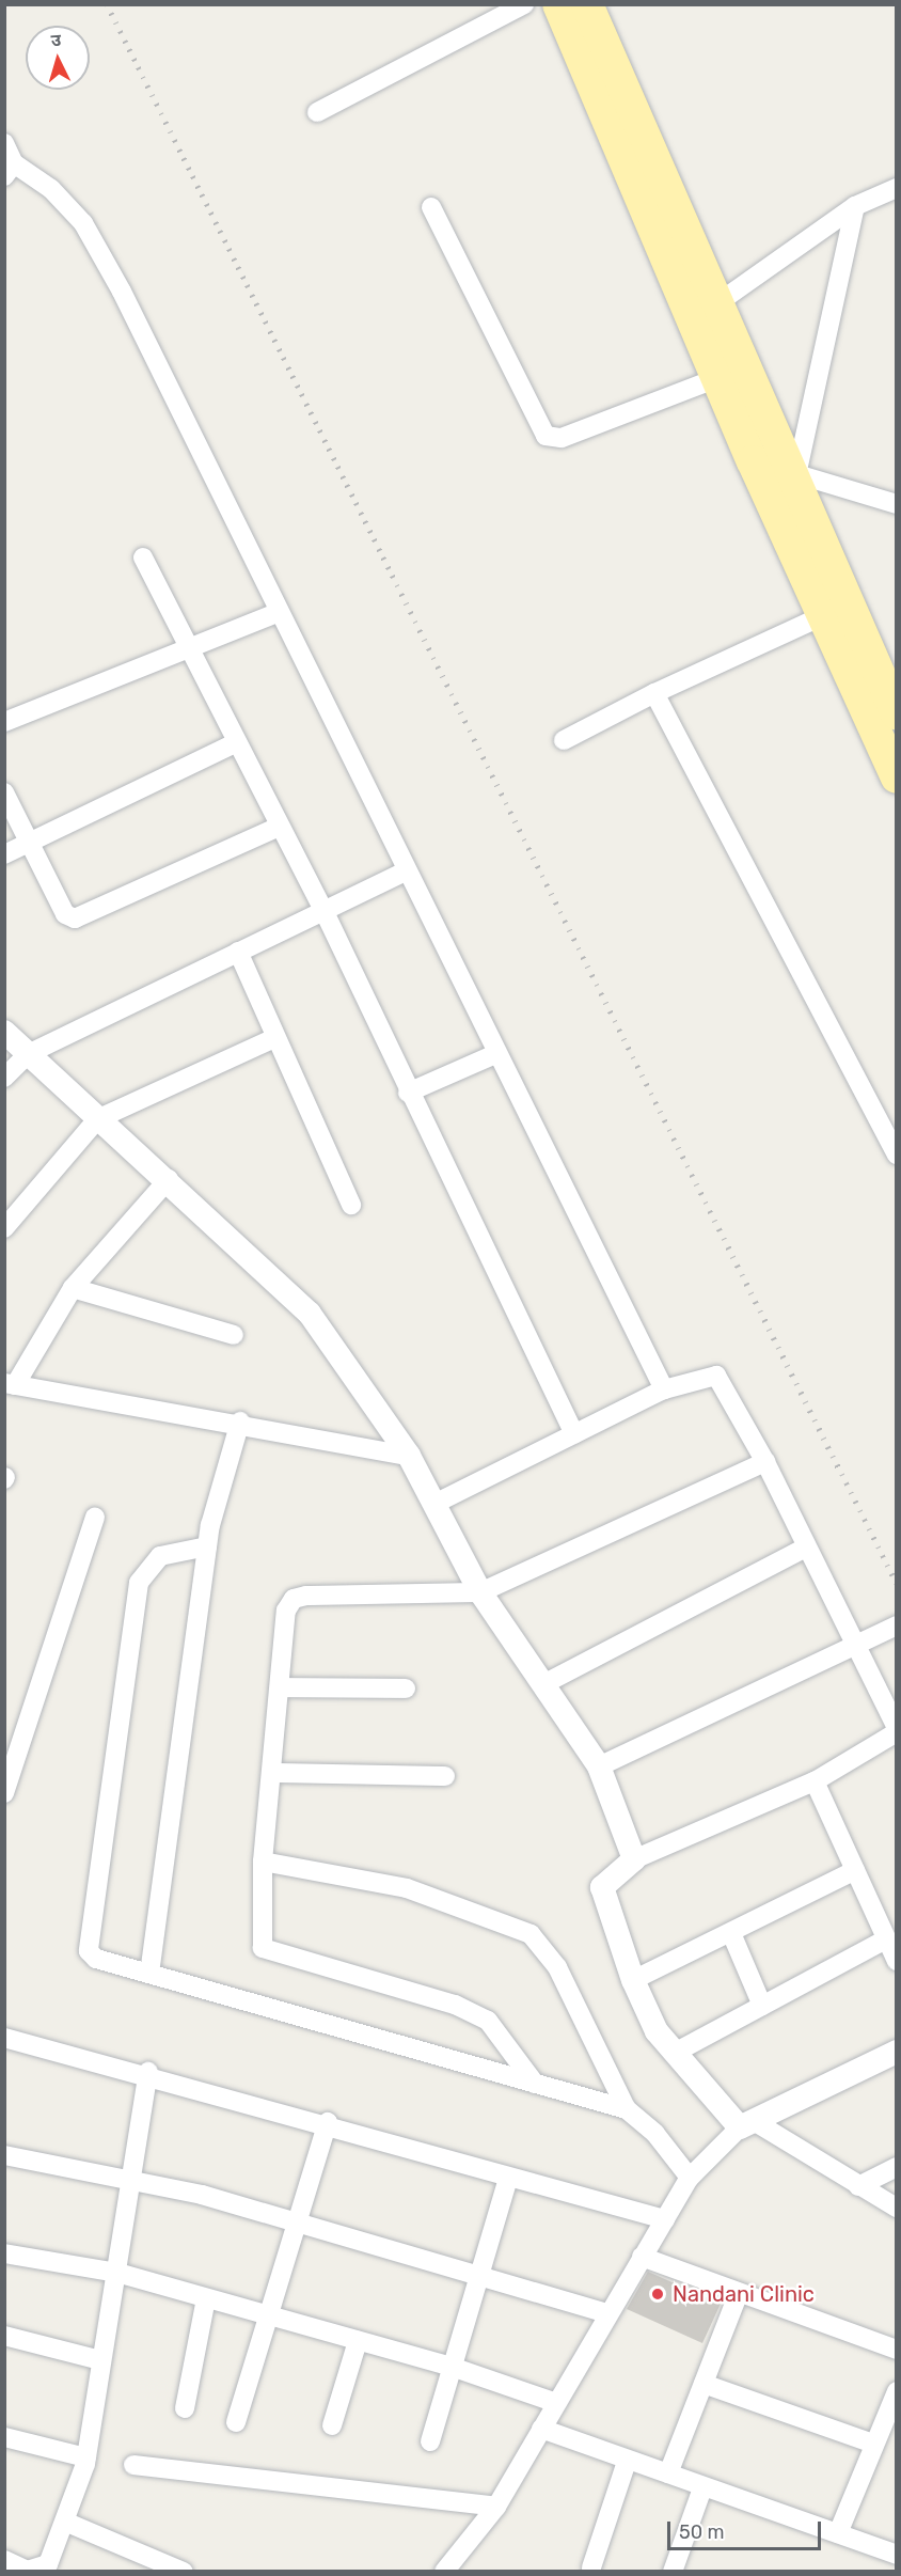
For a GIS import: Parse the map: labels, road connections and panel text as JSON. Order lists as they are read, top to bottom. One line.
{"places":["Nandani Clinic"],"scale_bar":"50 m","north":"top"}
